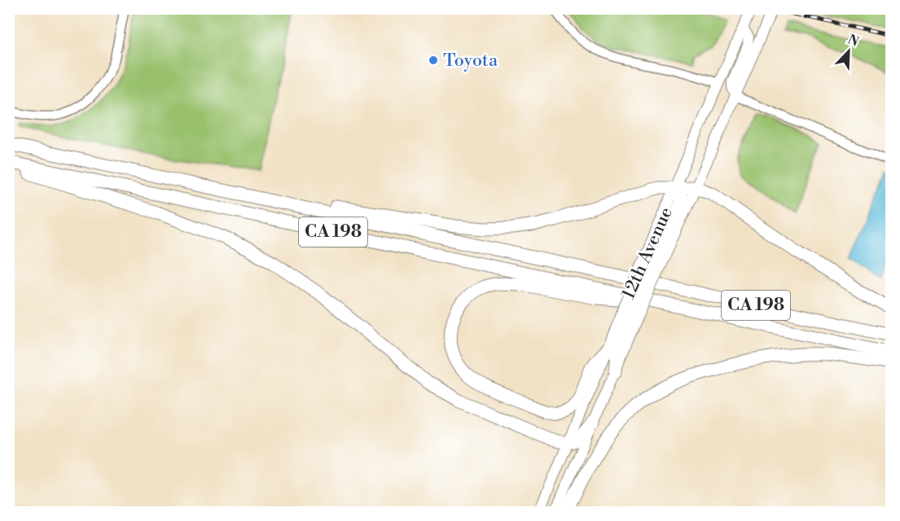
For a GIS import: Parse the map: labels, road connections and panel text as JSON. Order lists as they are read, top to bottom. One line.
{"streets":{"highway":["CA 198"],"main road":["12th Avenue"]},"places":["Toyota"],"north":"top right"}
